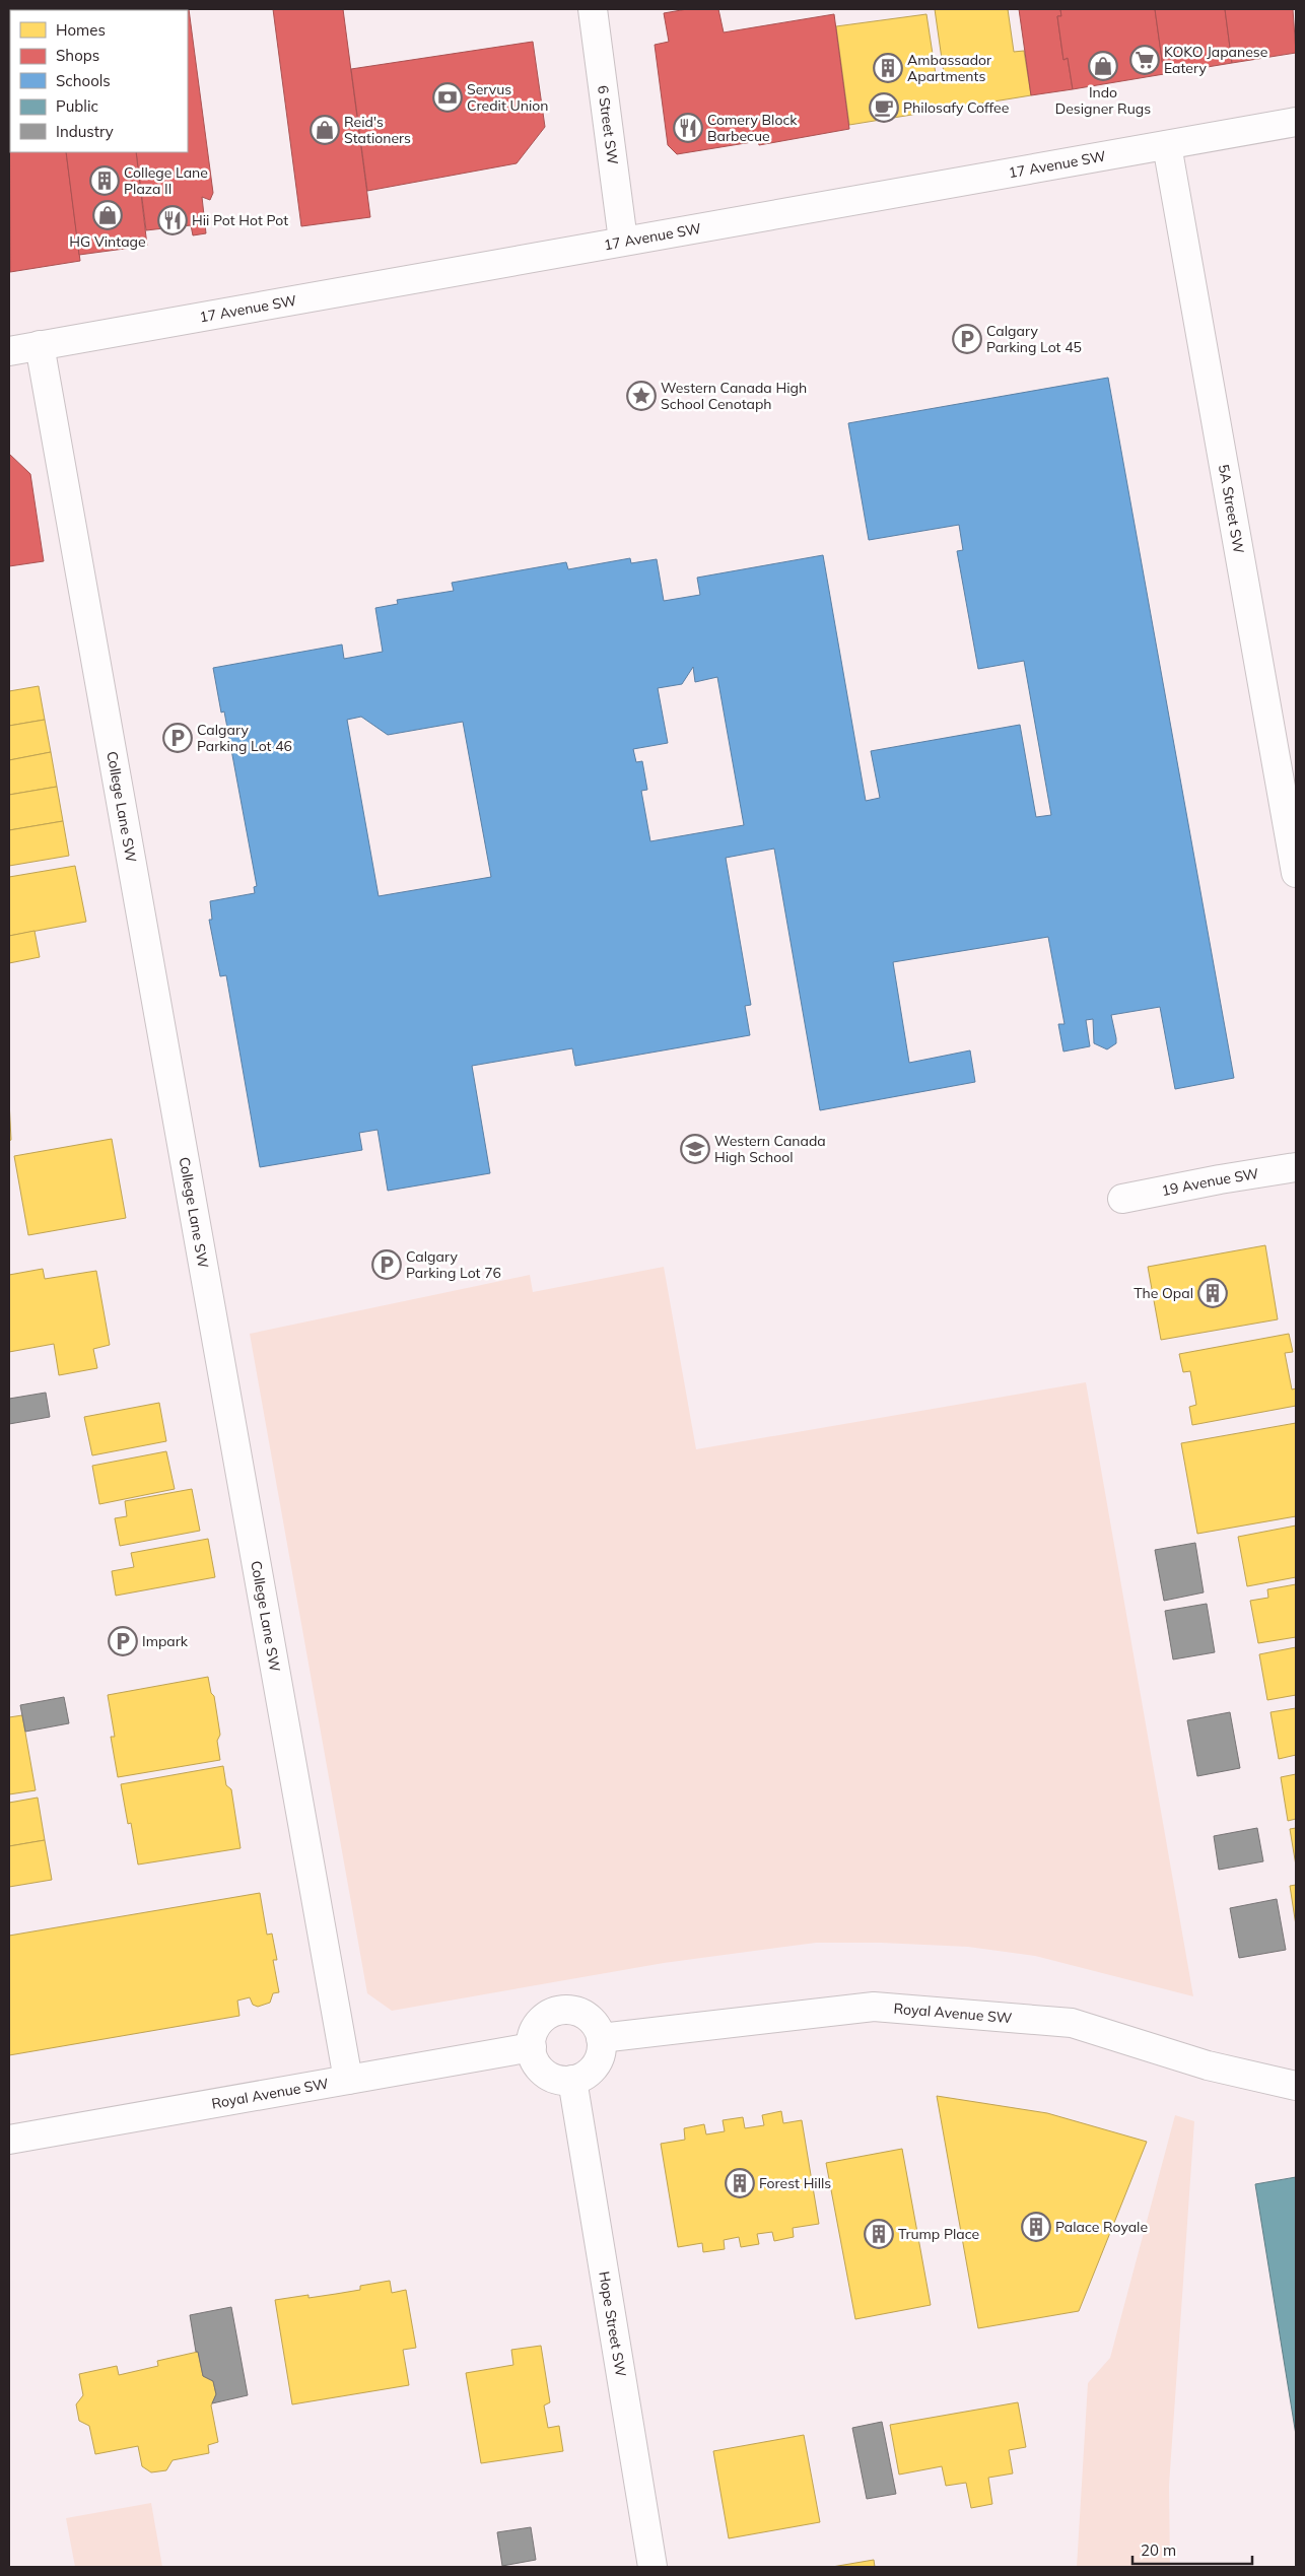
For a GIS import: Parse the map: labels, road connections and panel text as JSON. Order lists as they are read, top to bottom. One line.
{"streets":{"street":["6 Street SW","17 Avenue SW","5A Street SW","College Lane SW","19 Avenue SW","Royal Avenue SW","Hope Street SW"]},"crossings":[["6 Street SW","17 Avenue SW"],["17 Avenue SW","5A Street SW"],["17 Avenue SW","College Lane SW"],["College Lane SW","Royal Avenue SW"],["Royal Avenue SW","Hope Street SW"]],"places":{"supermarket":["KOKO Japanese Eatery"],"shop":["Indo Designer Rugs","Reid's Stationers","HG Vintage"],"building":["Ambassador Apartments","College Lane Plaza II","The Opal","Forest Hills","Palace Royale","Trump Place"],"bank":["Servus Credit Union"],"cafe":["Philosafy Coffee"],"restaurant":["Comery Block Barbecue","Hii Pot Hot Pot"],"parking":["Calgary Parking Lot 45","Calgary Parking Lot 46","Calgary Parking Lot 76","Impark"],"place":["Western Canada High School Cenotaph"],"school or university":["Western Canada High School"]},"legend":["Homes","Shops","Schools","Public","Industry"],"scale_bar":"20 m"}
